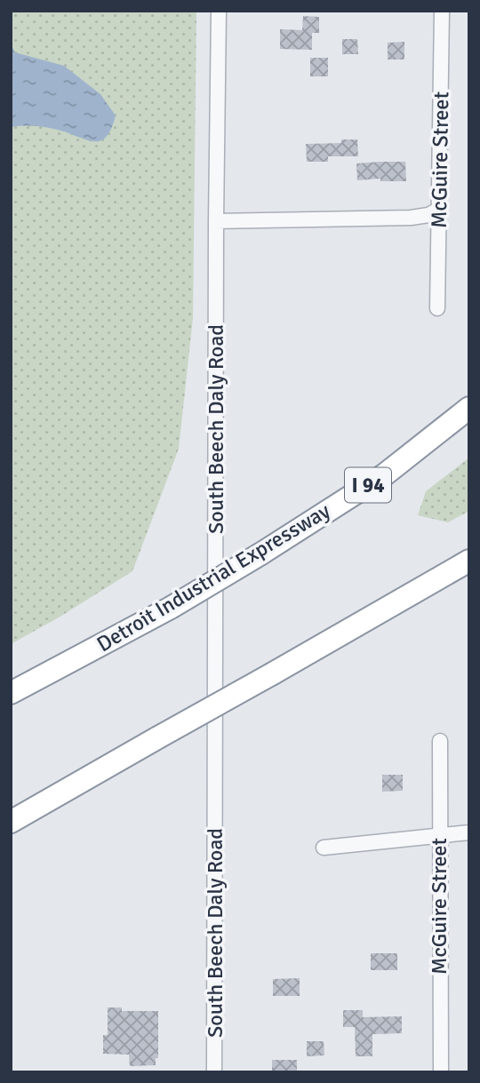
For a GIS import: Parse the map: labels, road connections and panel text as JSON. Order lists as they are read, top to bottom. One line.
{"streets":{"highway":["I 94","Detroit Industrial Expressway"],"street":["McGuire Street","South Beech Daly Road"]}}
